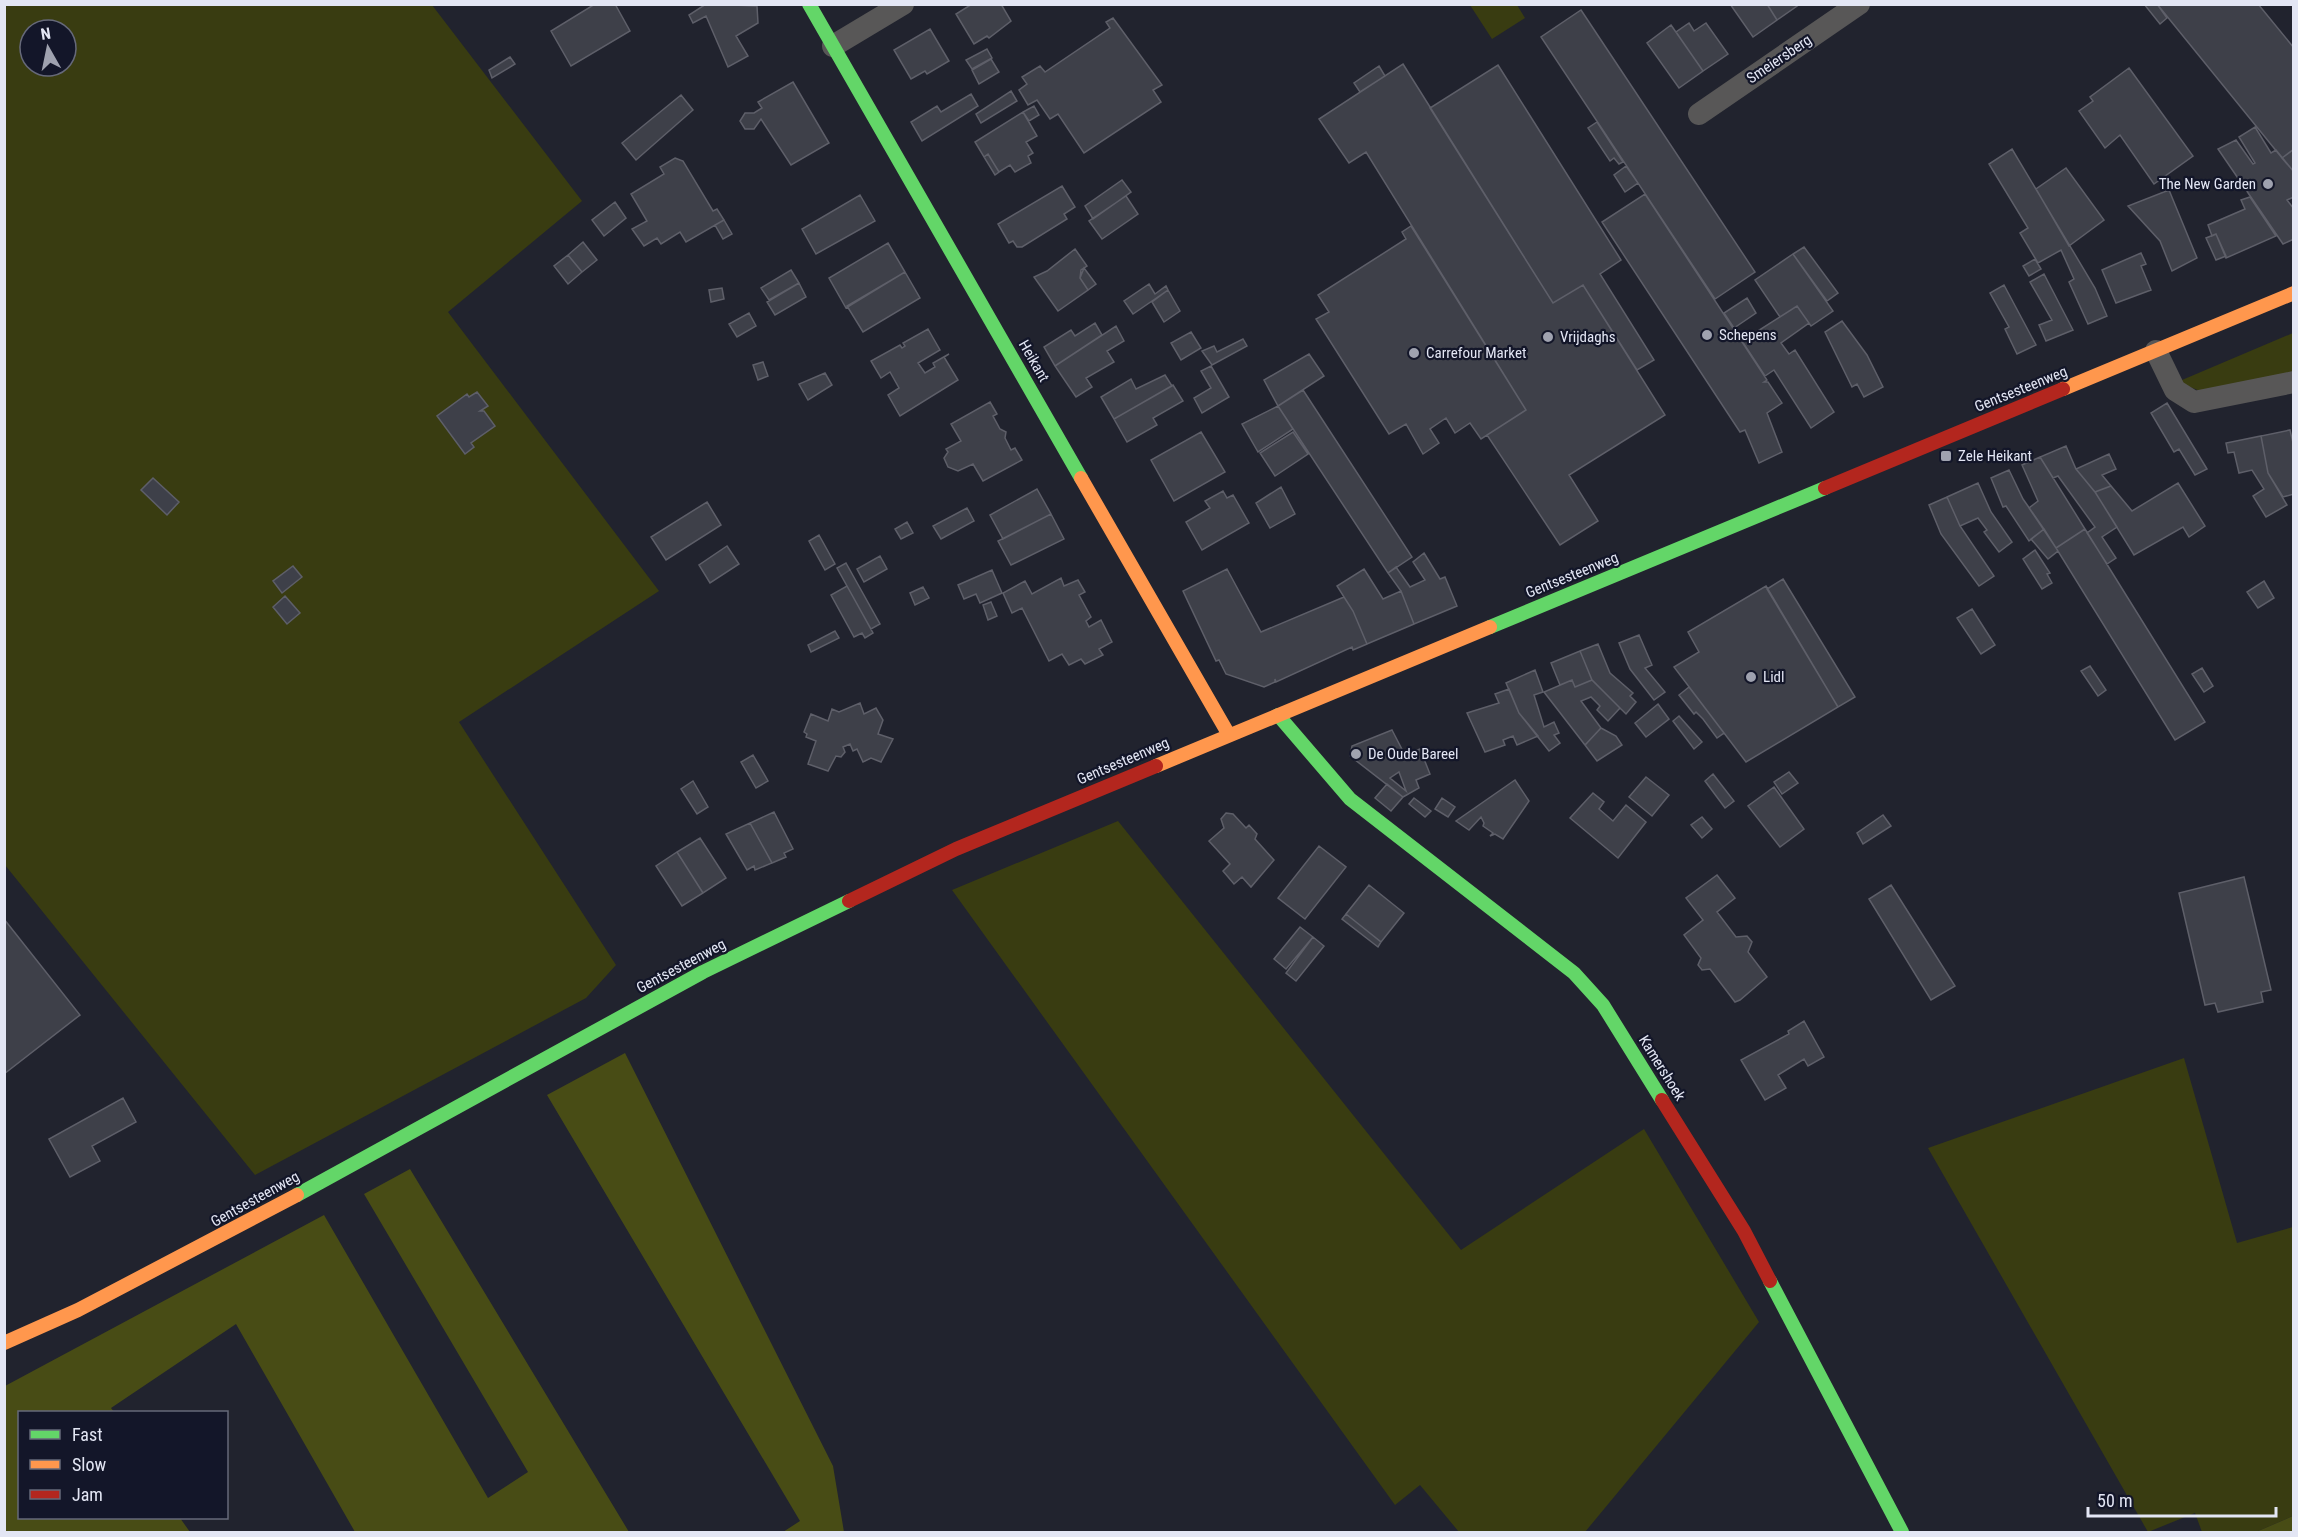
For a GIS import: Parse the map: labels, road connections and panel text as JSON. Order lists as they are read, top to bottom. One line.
{"streets":{"main road":["Heikant","Gentsesteenweg","Kamershoek"],"street":["Smeiersberg"]},"crossings":[["Heikant","Gentsesteenweg"],["Gentsesteenweg","Kamershoek"]],"places":{"other":["The New Garden","Schepens","Vrijdaghs","Carrefour Market","Lidl","De Oude Bareel"],"transit":["Zele Heikant"]},"legend":["Fast","Slow","Jam"],"scale_bar":"50 m","north":"top"}
